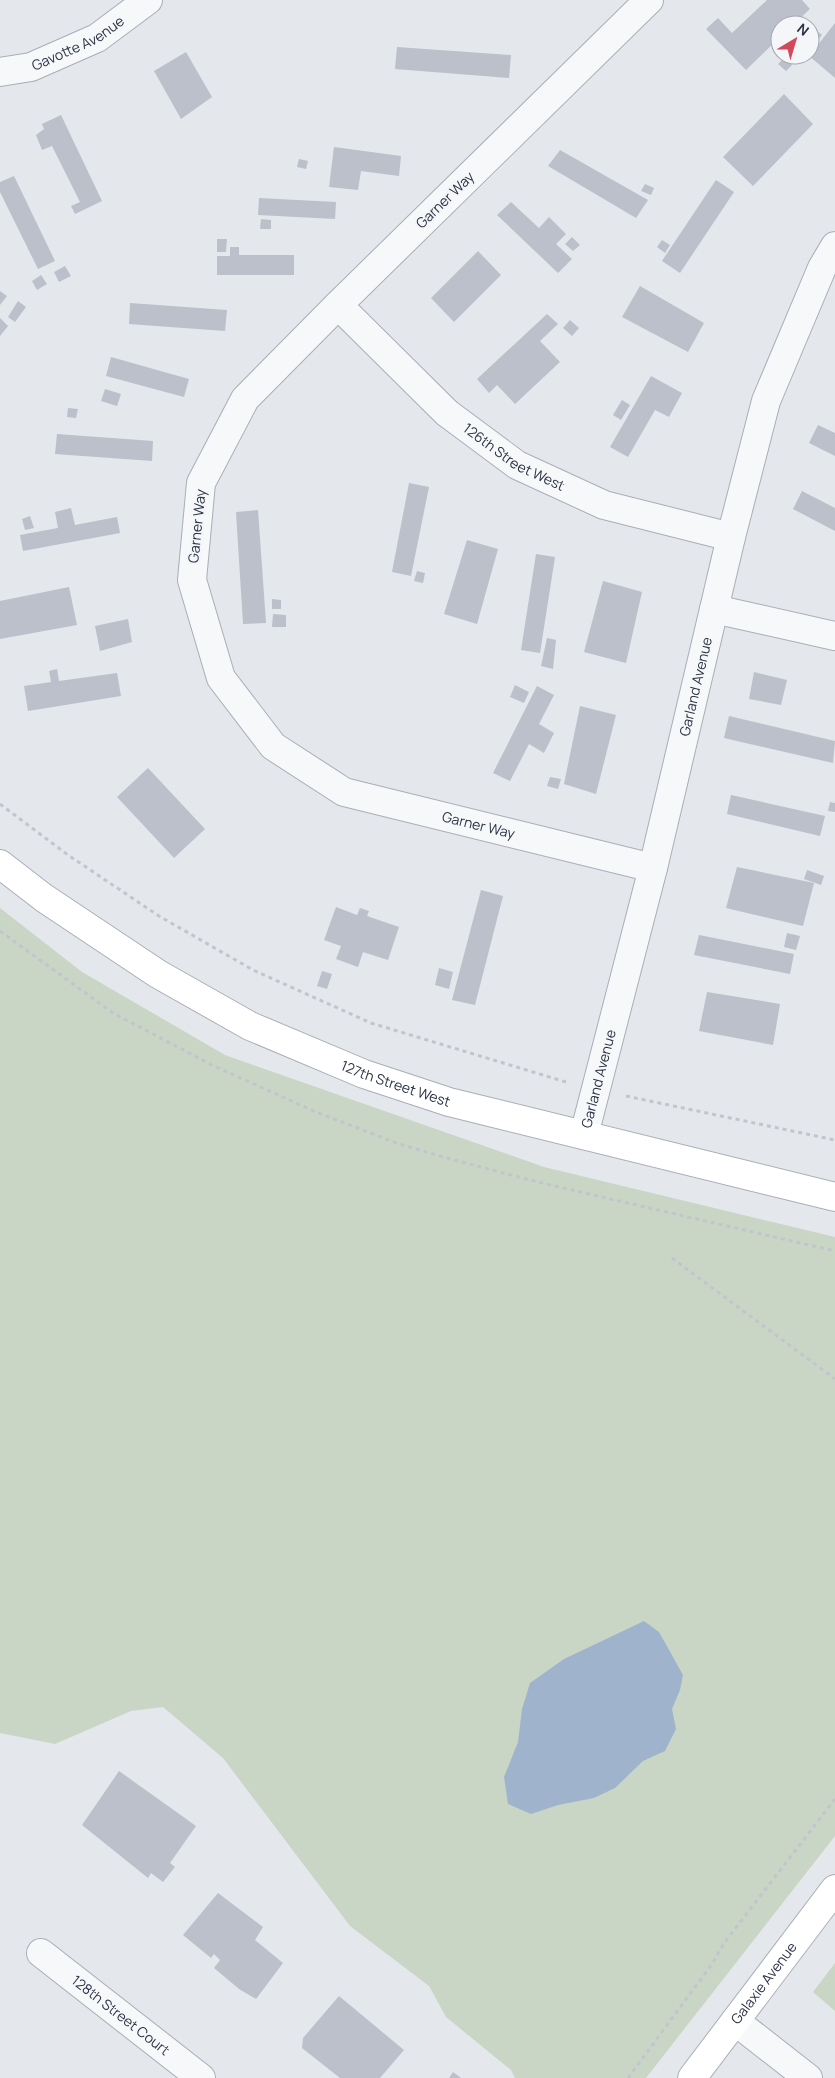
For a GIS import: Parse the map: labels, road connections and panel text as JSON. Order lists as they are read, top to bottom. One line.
{"streets":{"street":["Gavotte Avenue","Garner Way","126th Street West","Garland Avenue","127th Street West","Galaxie Avenue","128th Street Court"]},"crossings":[["Garner Way","126th Street West"],["Garner Way","Garland Avenue"],["126th Street West","Garland Avenue"],["Garland Avenue","127th Street West"]],"north":"top right"}
